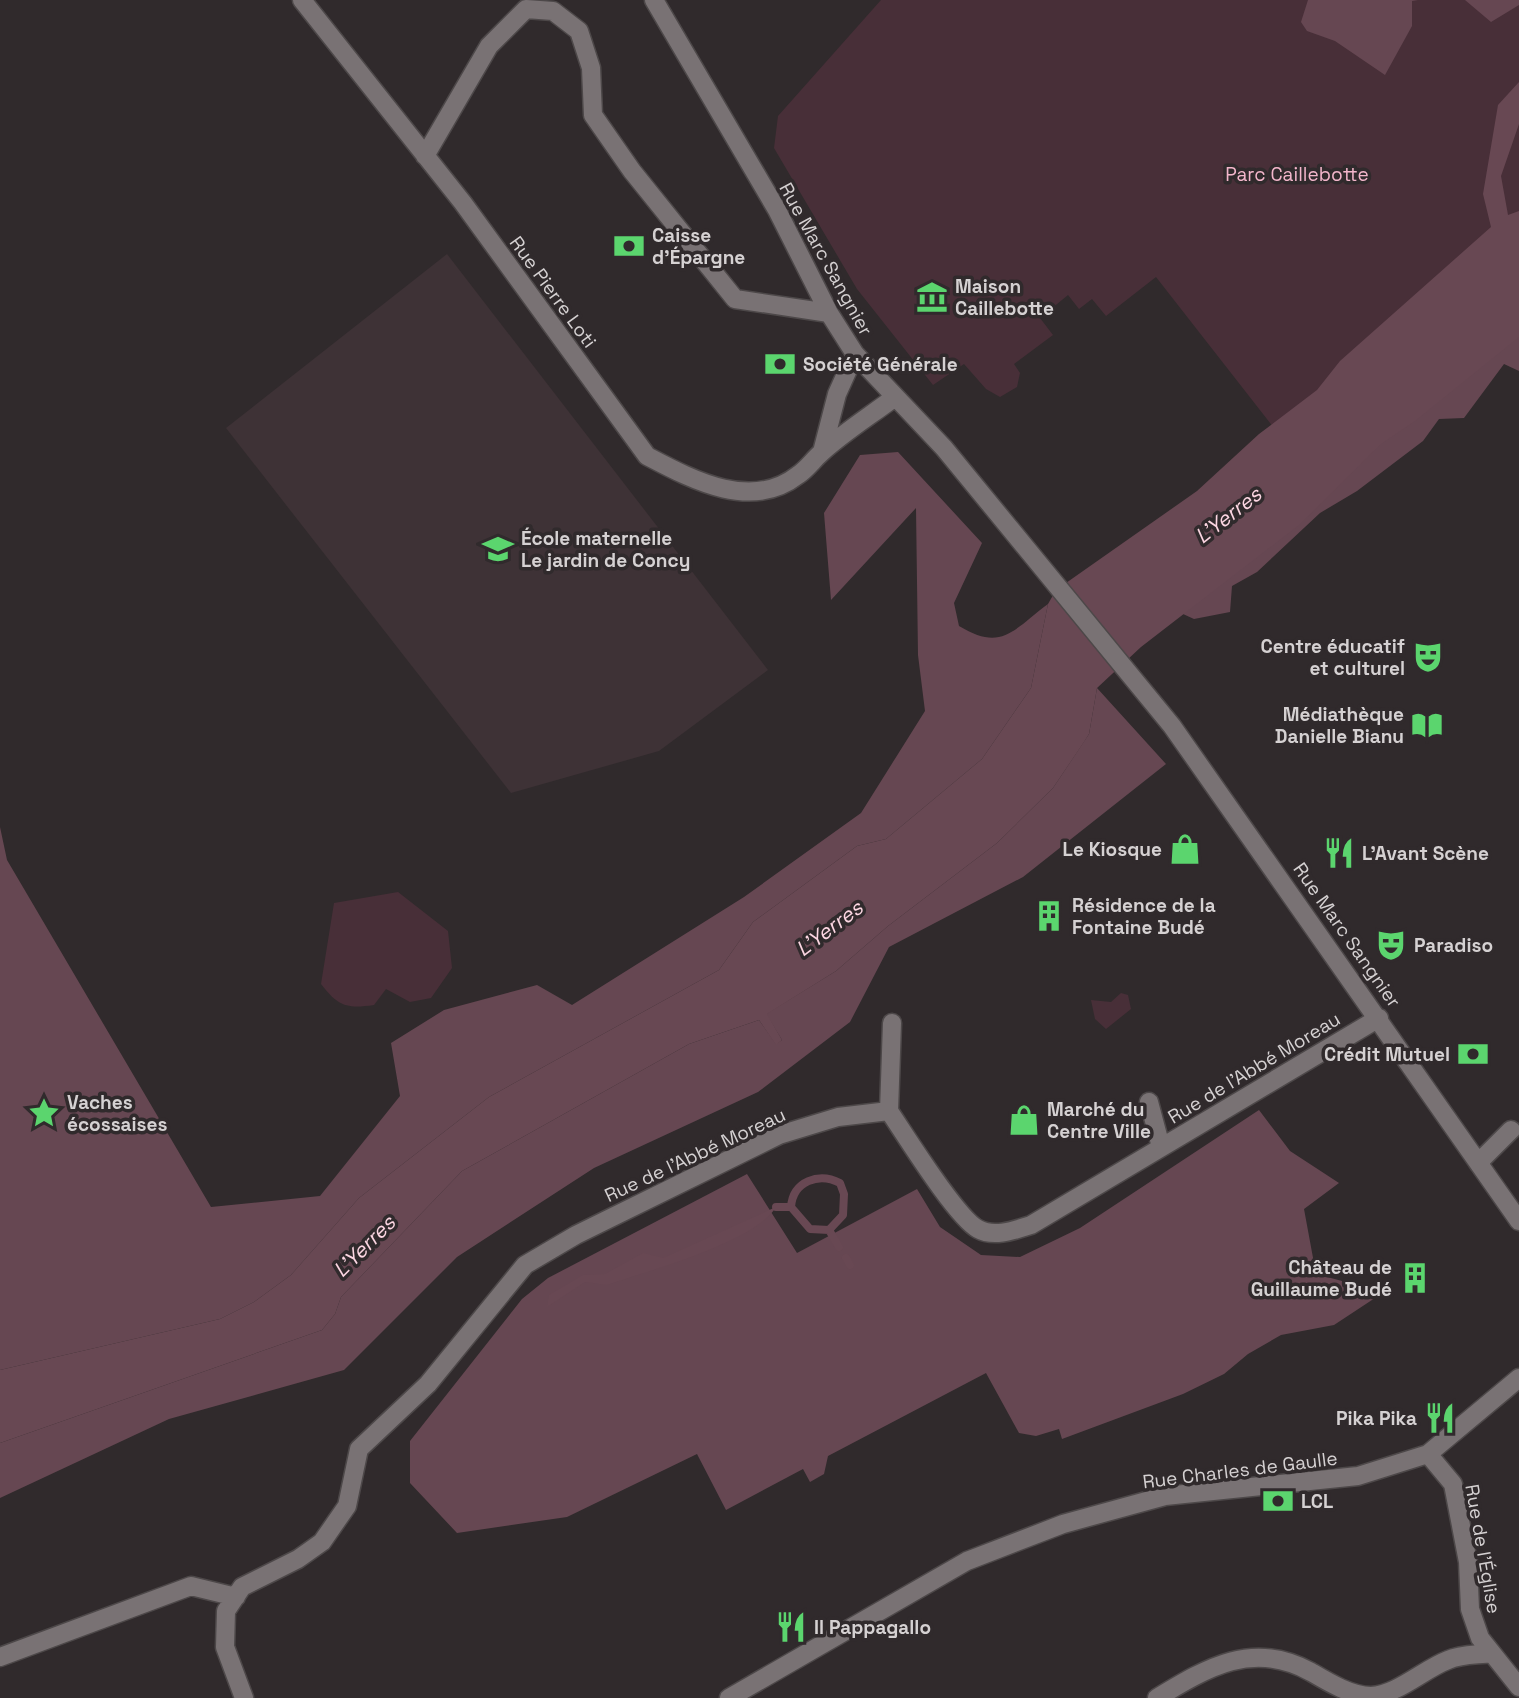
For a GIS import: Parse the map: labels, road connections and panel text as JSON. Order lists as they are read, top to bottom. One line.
{"streets":{"street":["Rue Marc Sangnier","Rue Pierre Loti","Rue de l'Abbé Moreau","Rue Charles de Gaulle","Rue de l'Église"]},"crossings":[["Rue Marc Sangnier","Rue Pierre Loti"],["Rue Marc Sangnier","Rue de l'Abbé Moreau"],["Rue Charles de Gaulle","Rue de l'Église"]],"water":["L'Yerres"],"parks":["Parc Caillebotte"],"places":{"bank":["Caisse d'Épargne","Société Générale","Crédit Mutuel","LCL"],"museum":["Maison Caillebotte"],"school or university":["École maternelle Le jardin de Concy"],"theatre":["Centre éducatif et culturel","Paradiso"],"library":["Médiathèque Danielle Bianu"],"shop":["Le Kiosque","Marché du Centre Ville"],"restaurant":["L'Avant Scène","Pika Pika","Il Pappagallo"],"building":["Résidence de la Fontaine Budé","Château de Guillaume Budé"],"place":["Vaches écossaises"]}}
